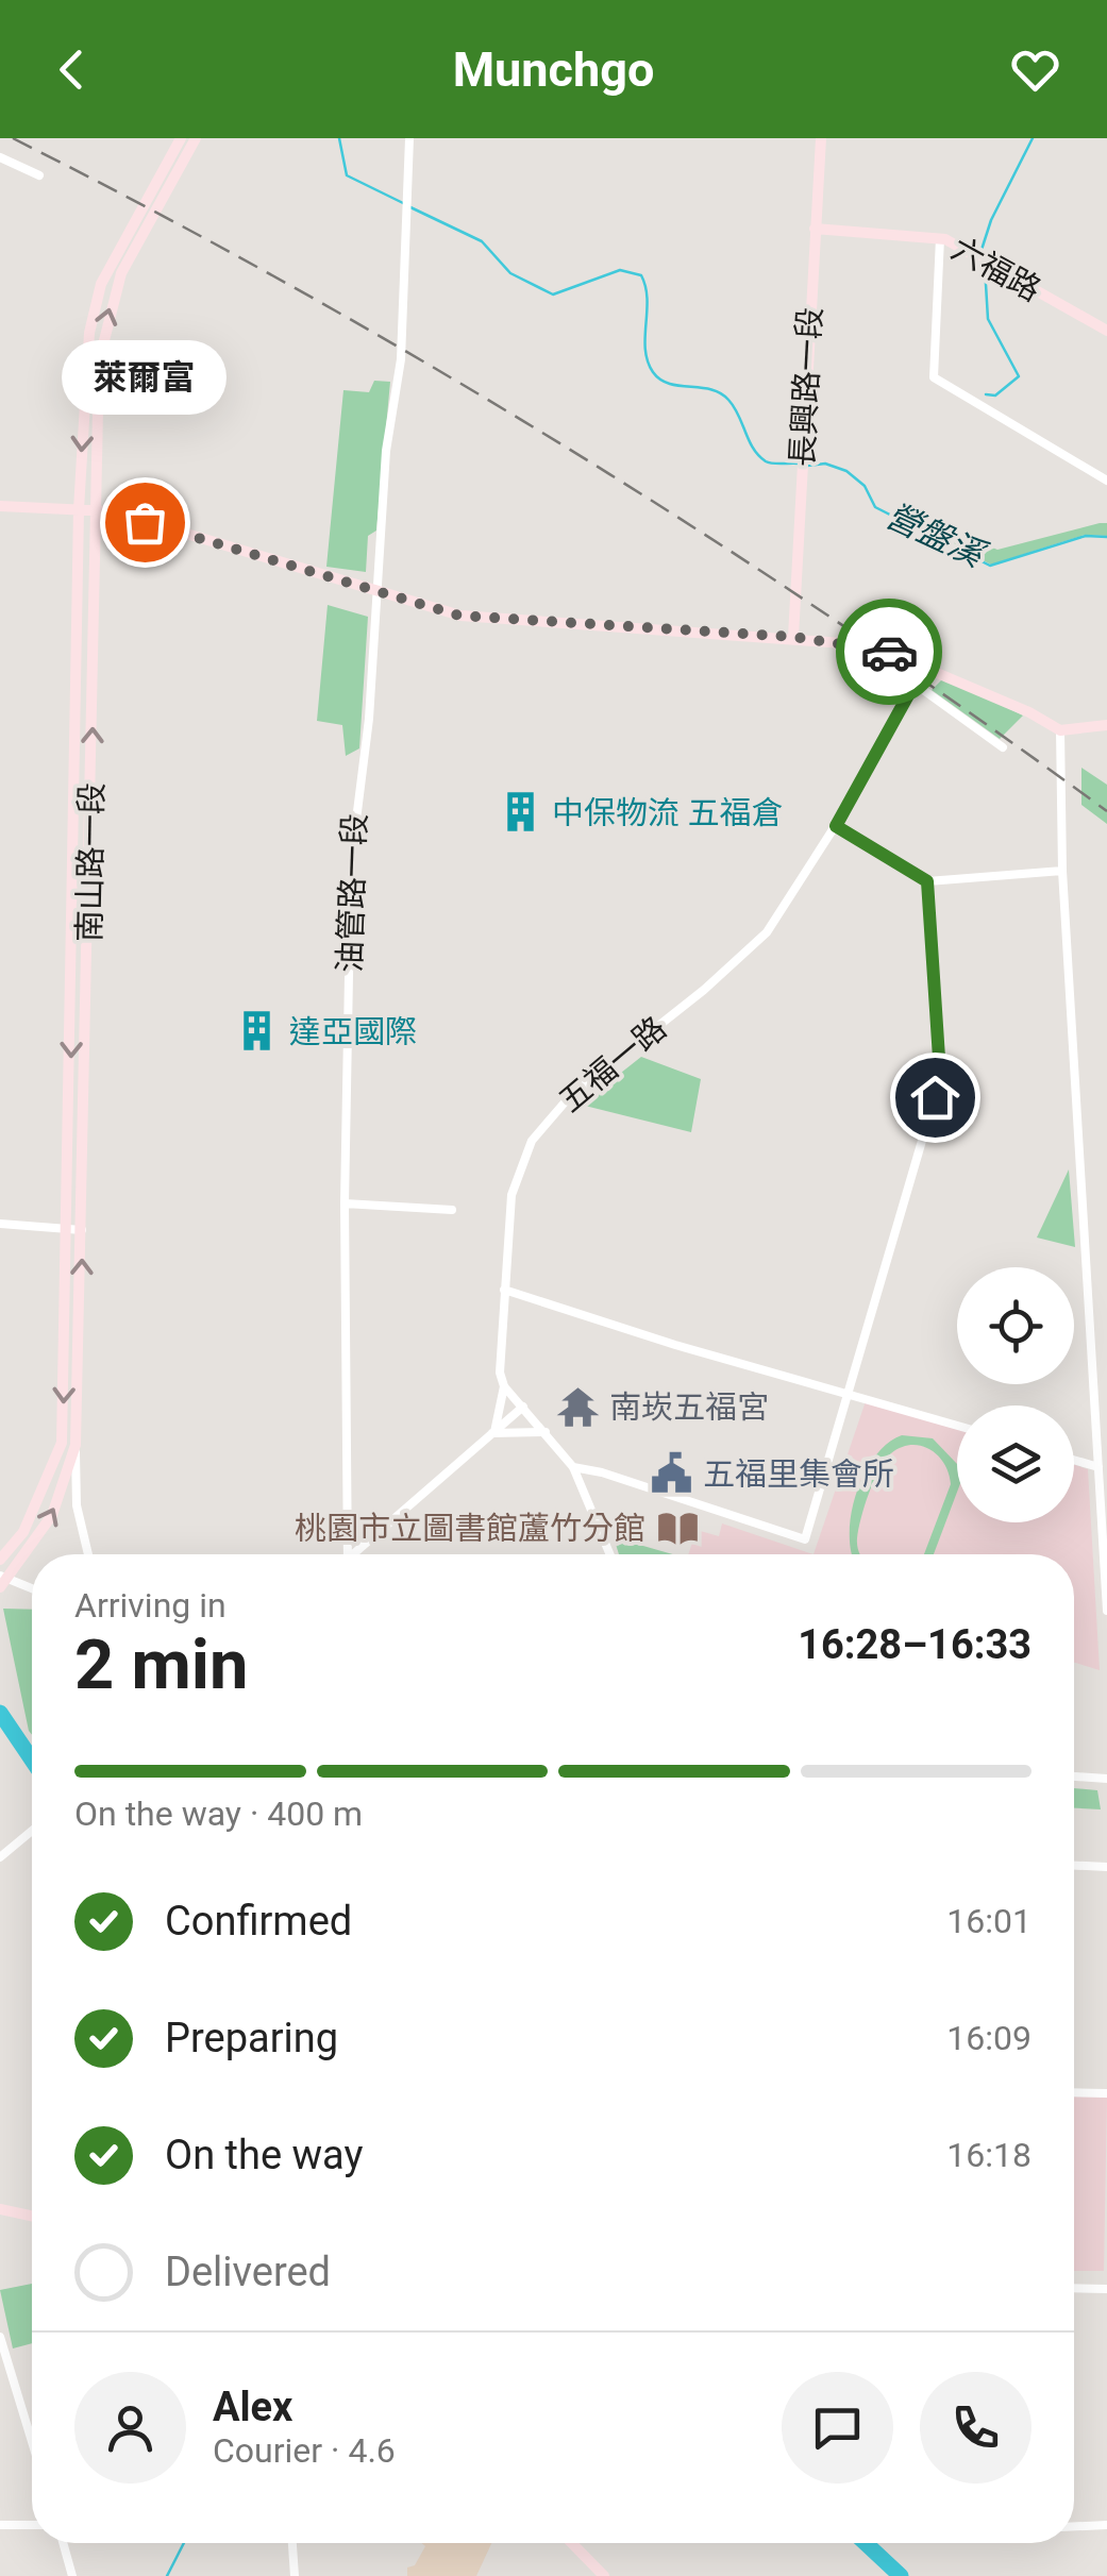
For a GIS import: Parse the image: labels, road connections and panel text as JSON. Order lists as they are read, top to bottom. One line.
{"streets":{"street":["六福路","長興路一段","南山路一段","油管路一段","五福一路"]},"crossings":[["六福路","長興路一段"]],"water":["營盤溪"],"places":{"other":["萊爾富"],"building":["中保物流 五福倉","達亞國際"],"temple":["南崁五福宮"],"public building":["五福里集會所"],"library":["桃園市立圖書館蘆竹分館"]},"page":{"header":"Munchgo","bubble":"萊爾富","heading":["2 min","Arriving in","16:28–16:33"],"panel":["Alex","Courier · 4.6"],"bar":"On the way · 400 m","list":[["Confirmed","16:01"],["Preparing","16:09"],["On the way","16:18"],"Delivered"]}}
